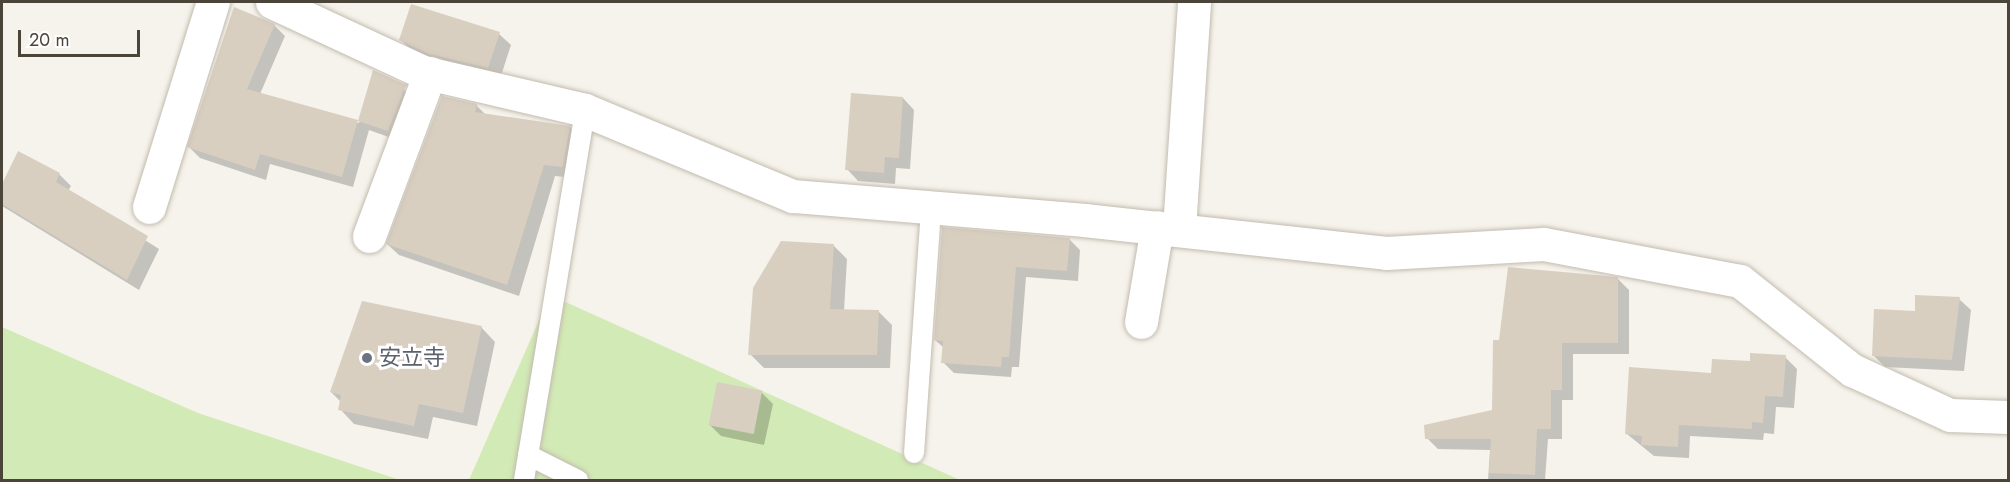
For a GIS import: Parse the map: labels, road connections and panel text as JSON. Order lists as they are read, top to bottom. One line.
{"places":["安立寺"],"scale_bar":"20 m"}
